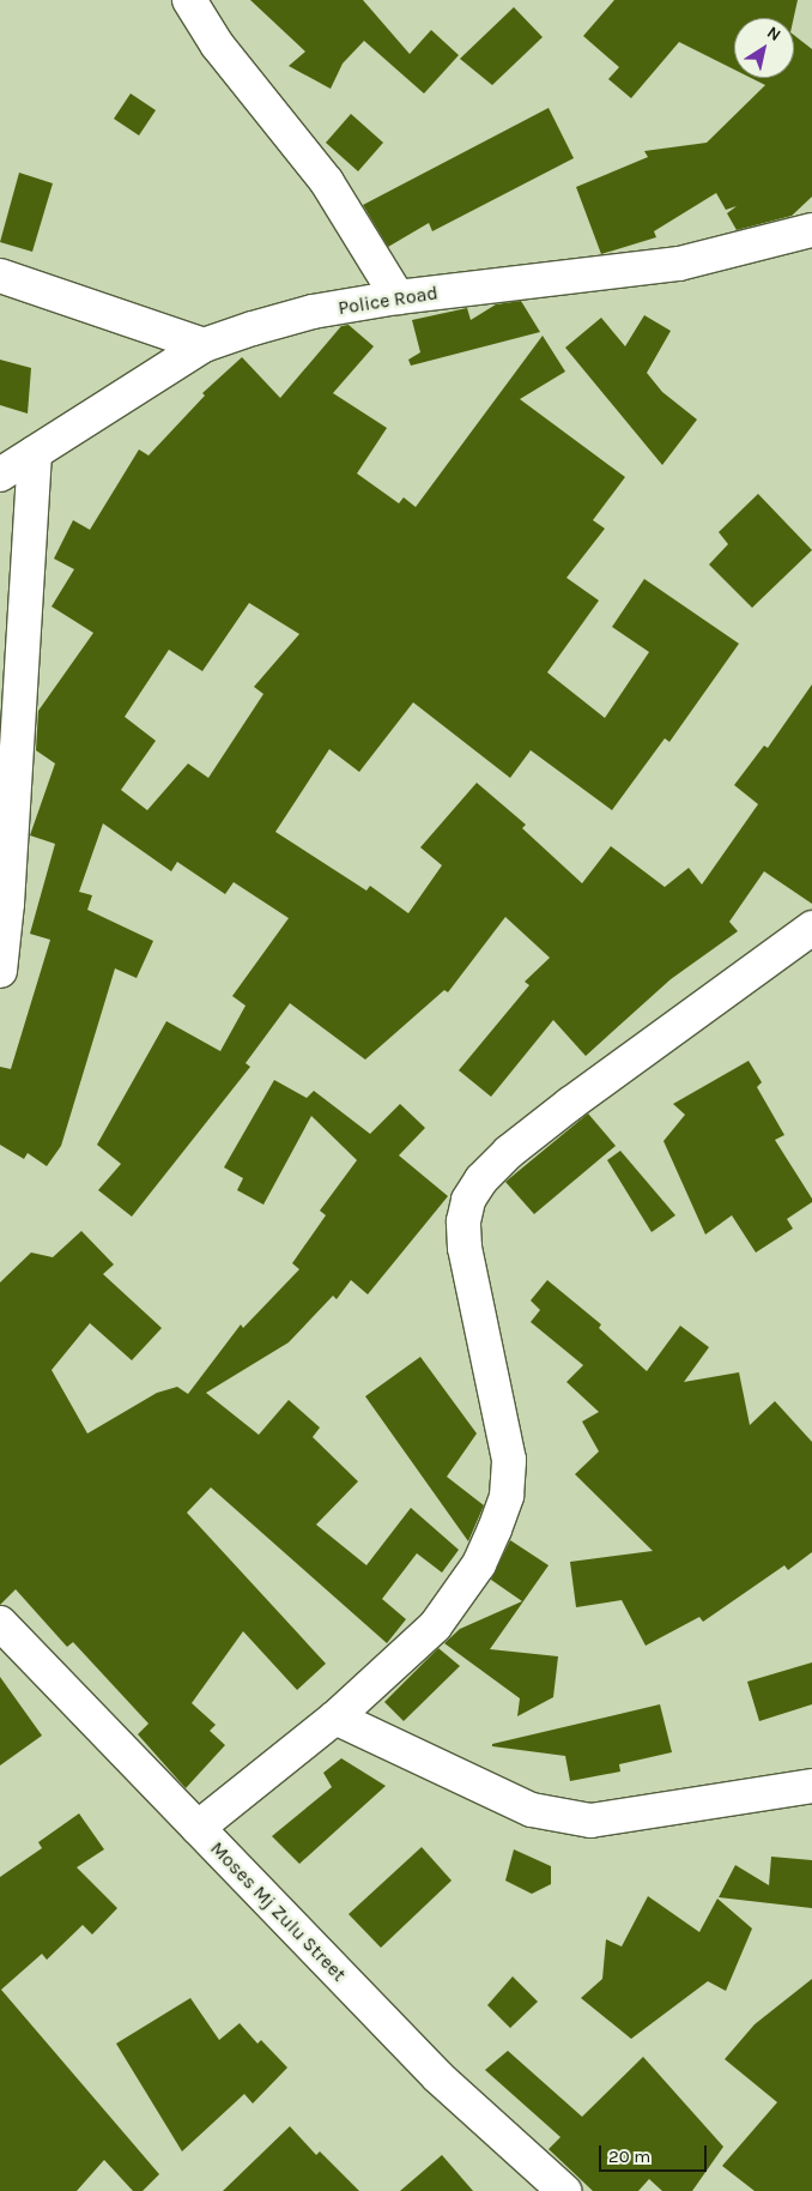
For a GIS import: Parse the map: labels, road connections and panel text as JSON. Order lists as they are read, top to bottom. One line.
{"streets":{"street":["Police Road","Moses Mj Zulu Street"]},"scale_bar":"20 m","north":"top right"}
